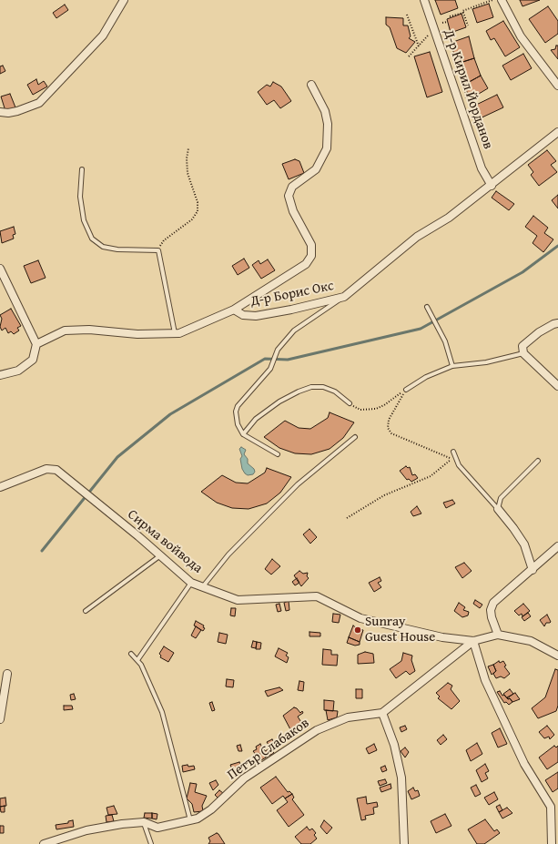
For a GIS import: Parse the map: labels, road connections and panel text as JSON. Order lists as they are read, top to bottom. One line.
{"streets":{"street":["Д-р Кирил Йорданов","Д-р Борис Окс","Сирма войвода","Петър Слабаков"]},"crossings":[["Д-р Кирил Йорданов","Д-р Борис Окс"]],"places":["Sunray Guest House"]}
